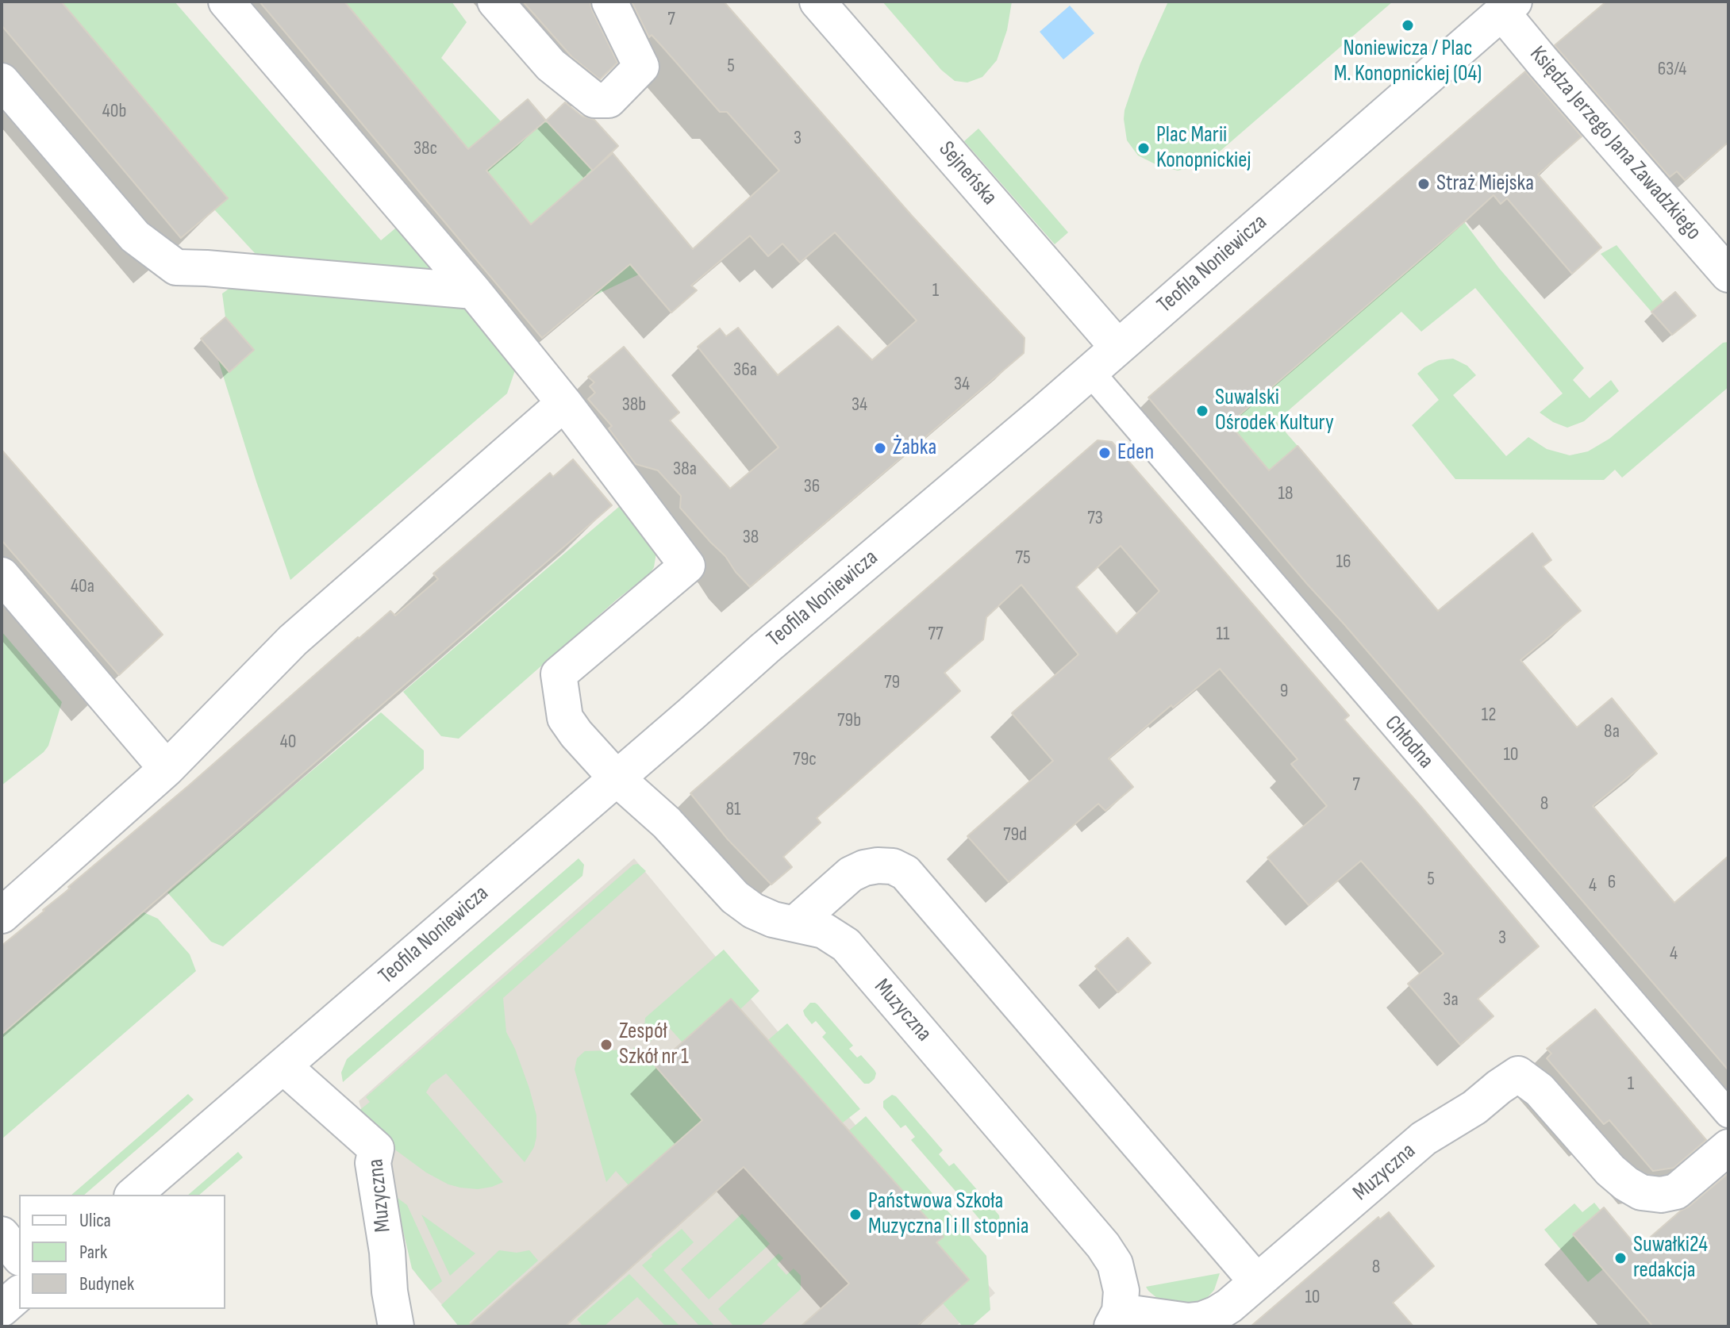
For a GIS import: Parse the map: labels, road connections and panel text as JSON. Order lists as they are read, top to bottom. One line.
{"streets":{"street":["Księdza Jerzego Jana Zawadzkiego","Sejneńska","Teofila Noniewicza","Chłodna","Muzyczna"]},"crossings":[["Księdza Jerzego Jana Zawadzkiego","Teofila Noniewicza"],["Sejneńska","Teofila Noniewicza"],["Teofila Noniewicza","Chłodna"],["Teofila Noniewicza","Muzyczna"]],"places":["Noniewicza / Plac M. Konopnickiej (04)","Plac Marii Konopnickiej","Straż Miejska","Suwalski Ośrodek Kultury","Żabka","Eden","Zespół Szkół nr 1","Państwowa Szkoła Muzyczna I i II stopnia","Suwałki24 redakcja"],"house_numbers":["7","5","63/4","40b","3","38c","1","36a","34","38b","34","38a","36","18","73","38","75","16","40a","77","11","79","9","12","79b","8a","40","10","79c","7","8","81","79d","5","6","4","3","4","3a","1","8","10"],"legend":["Ulica","Park","Budynek"]}
